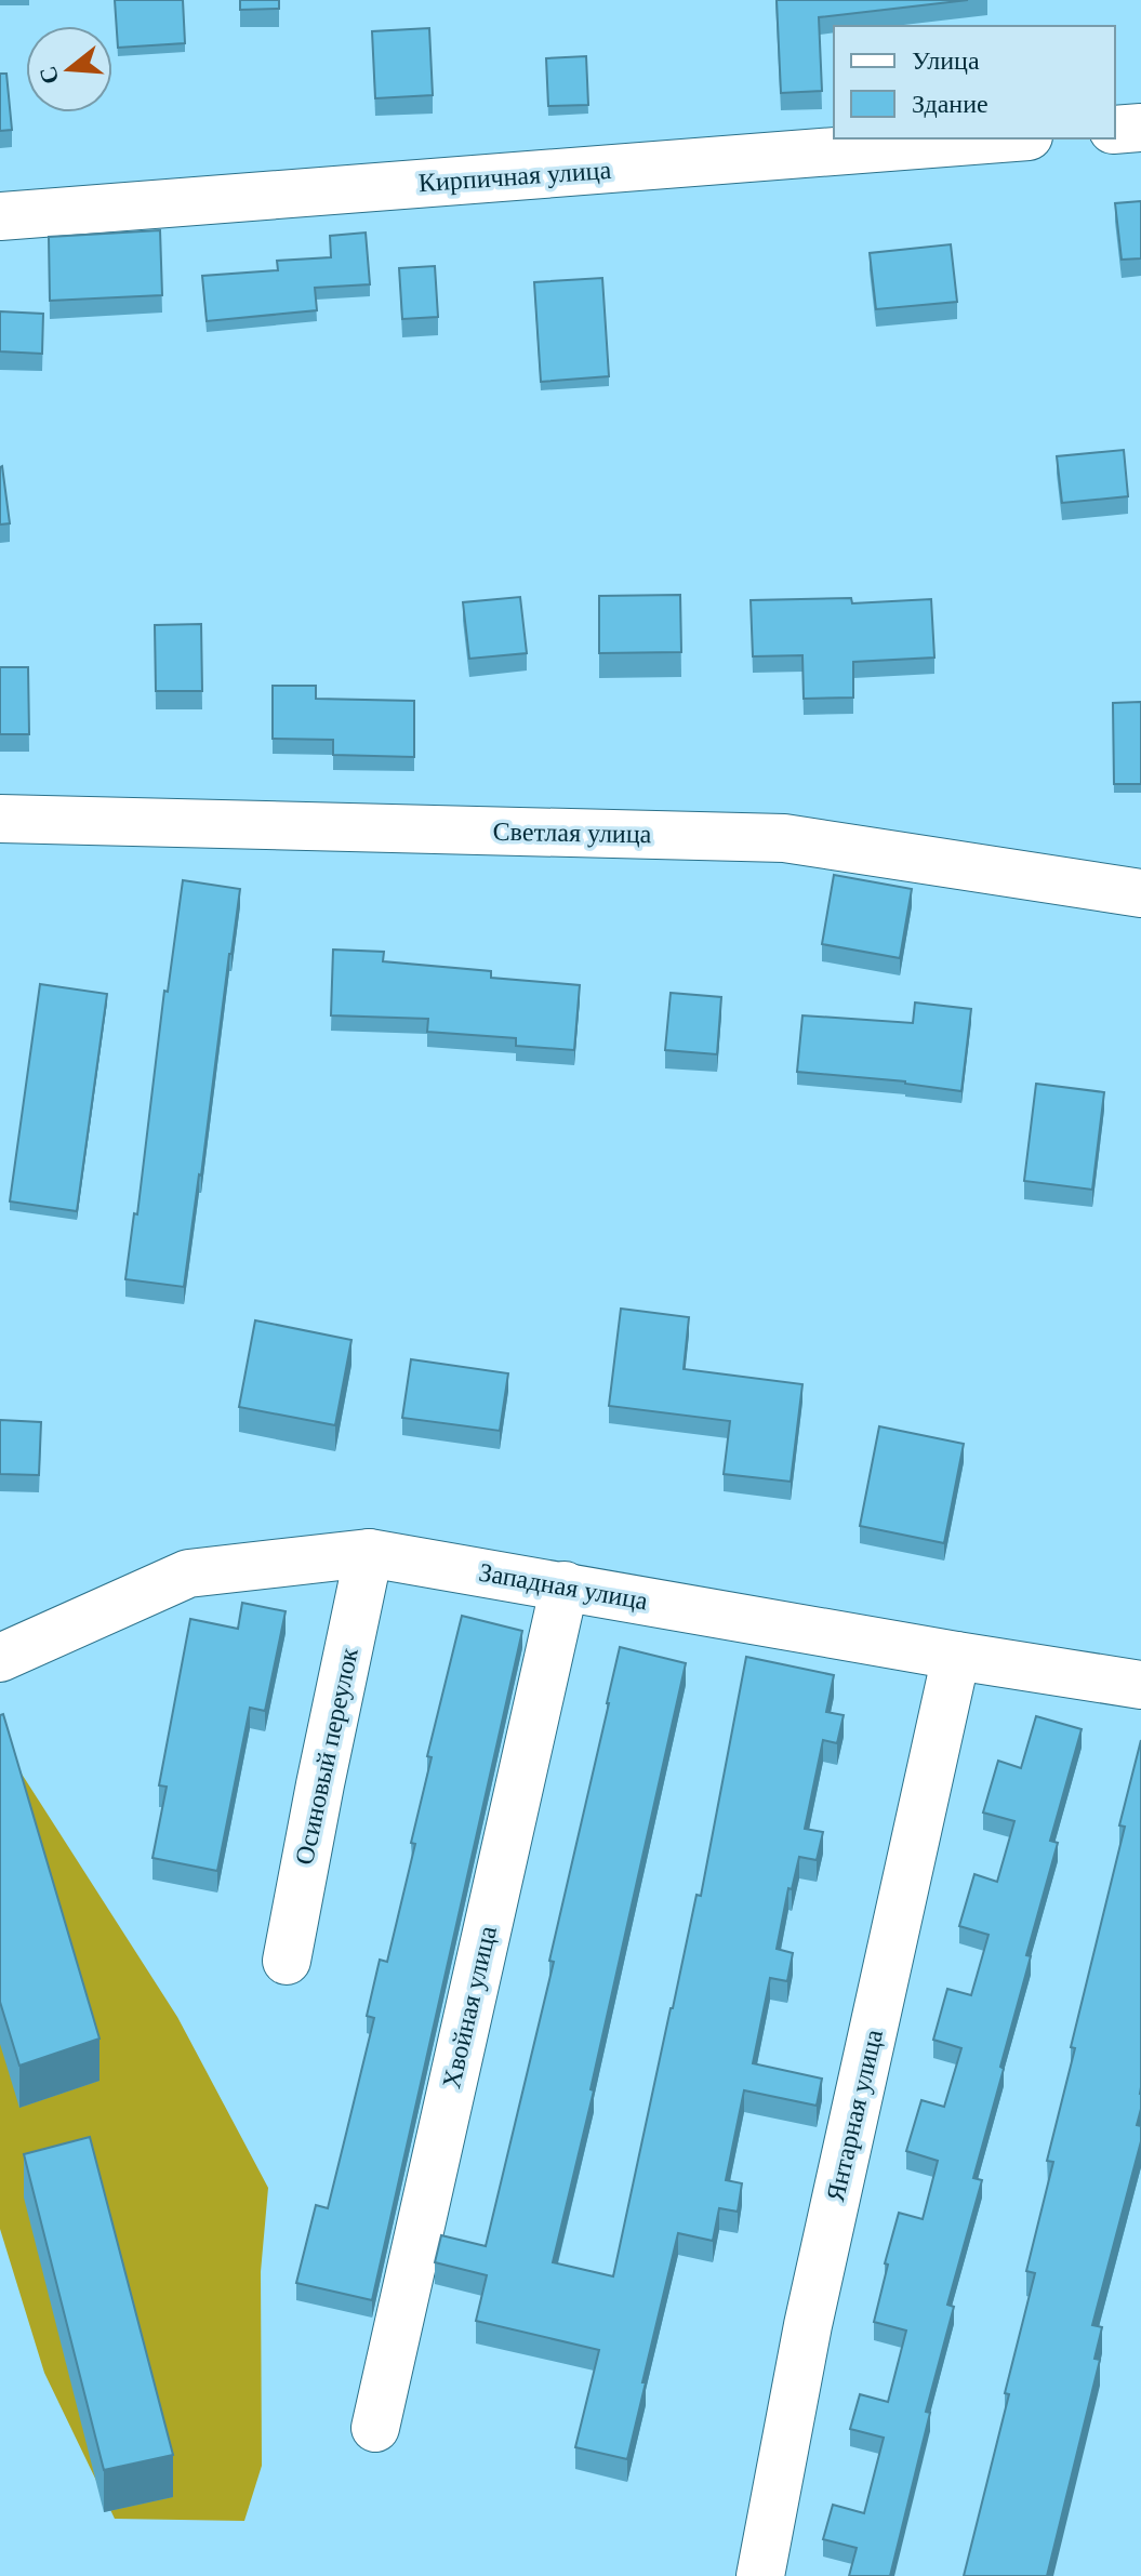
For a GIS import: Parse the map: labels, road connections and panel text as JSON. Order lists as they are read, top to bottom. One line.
{"streets":{"street":["Кирпичная улица","Светлая улица","Западная улица","Осиновый переулок","Хвойная улица","Янтарная улица"]},"crossings":[["Западная улица","Осиновый переулок"],["Западная улица","Хвойная улица"],["Западная улица","Янтарная улица"]],"legend":["Улица","Здание"],"north":"left"}
